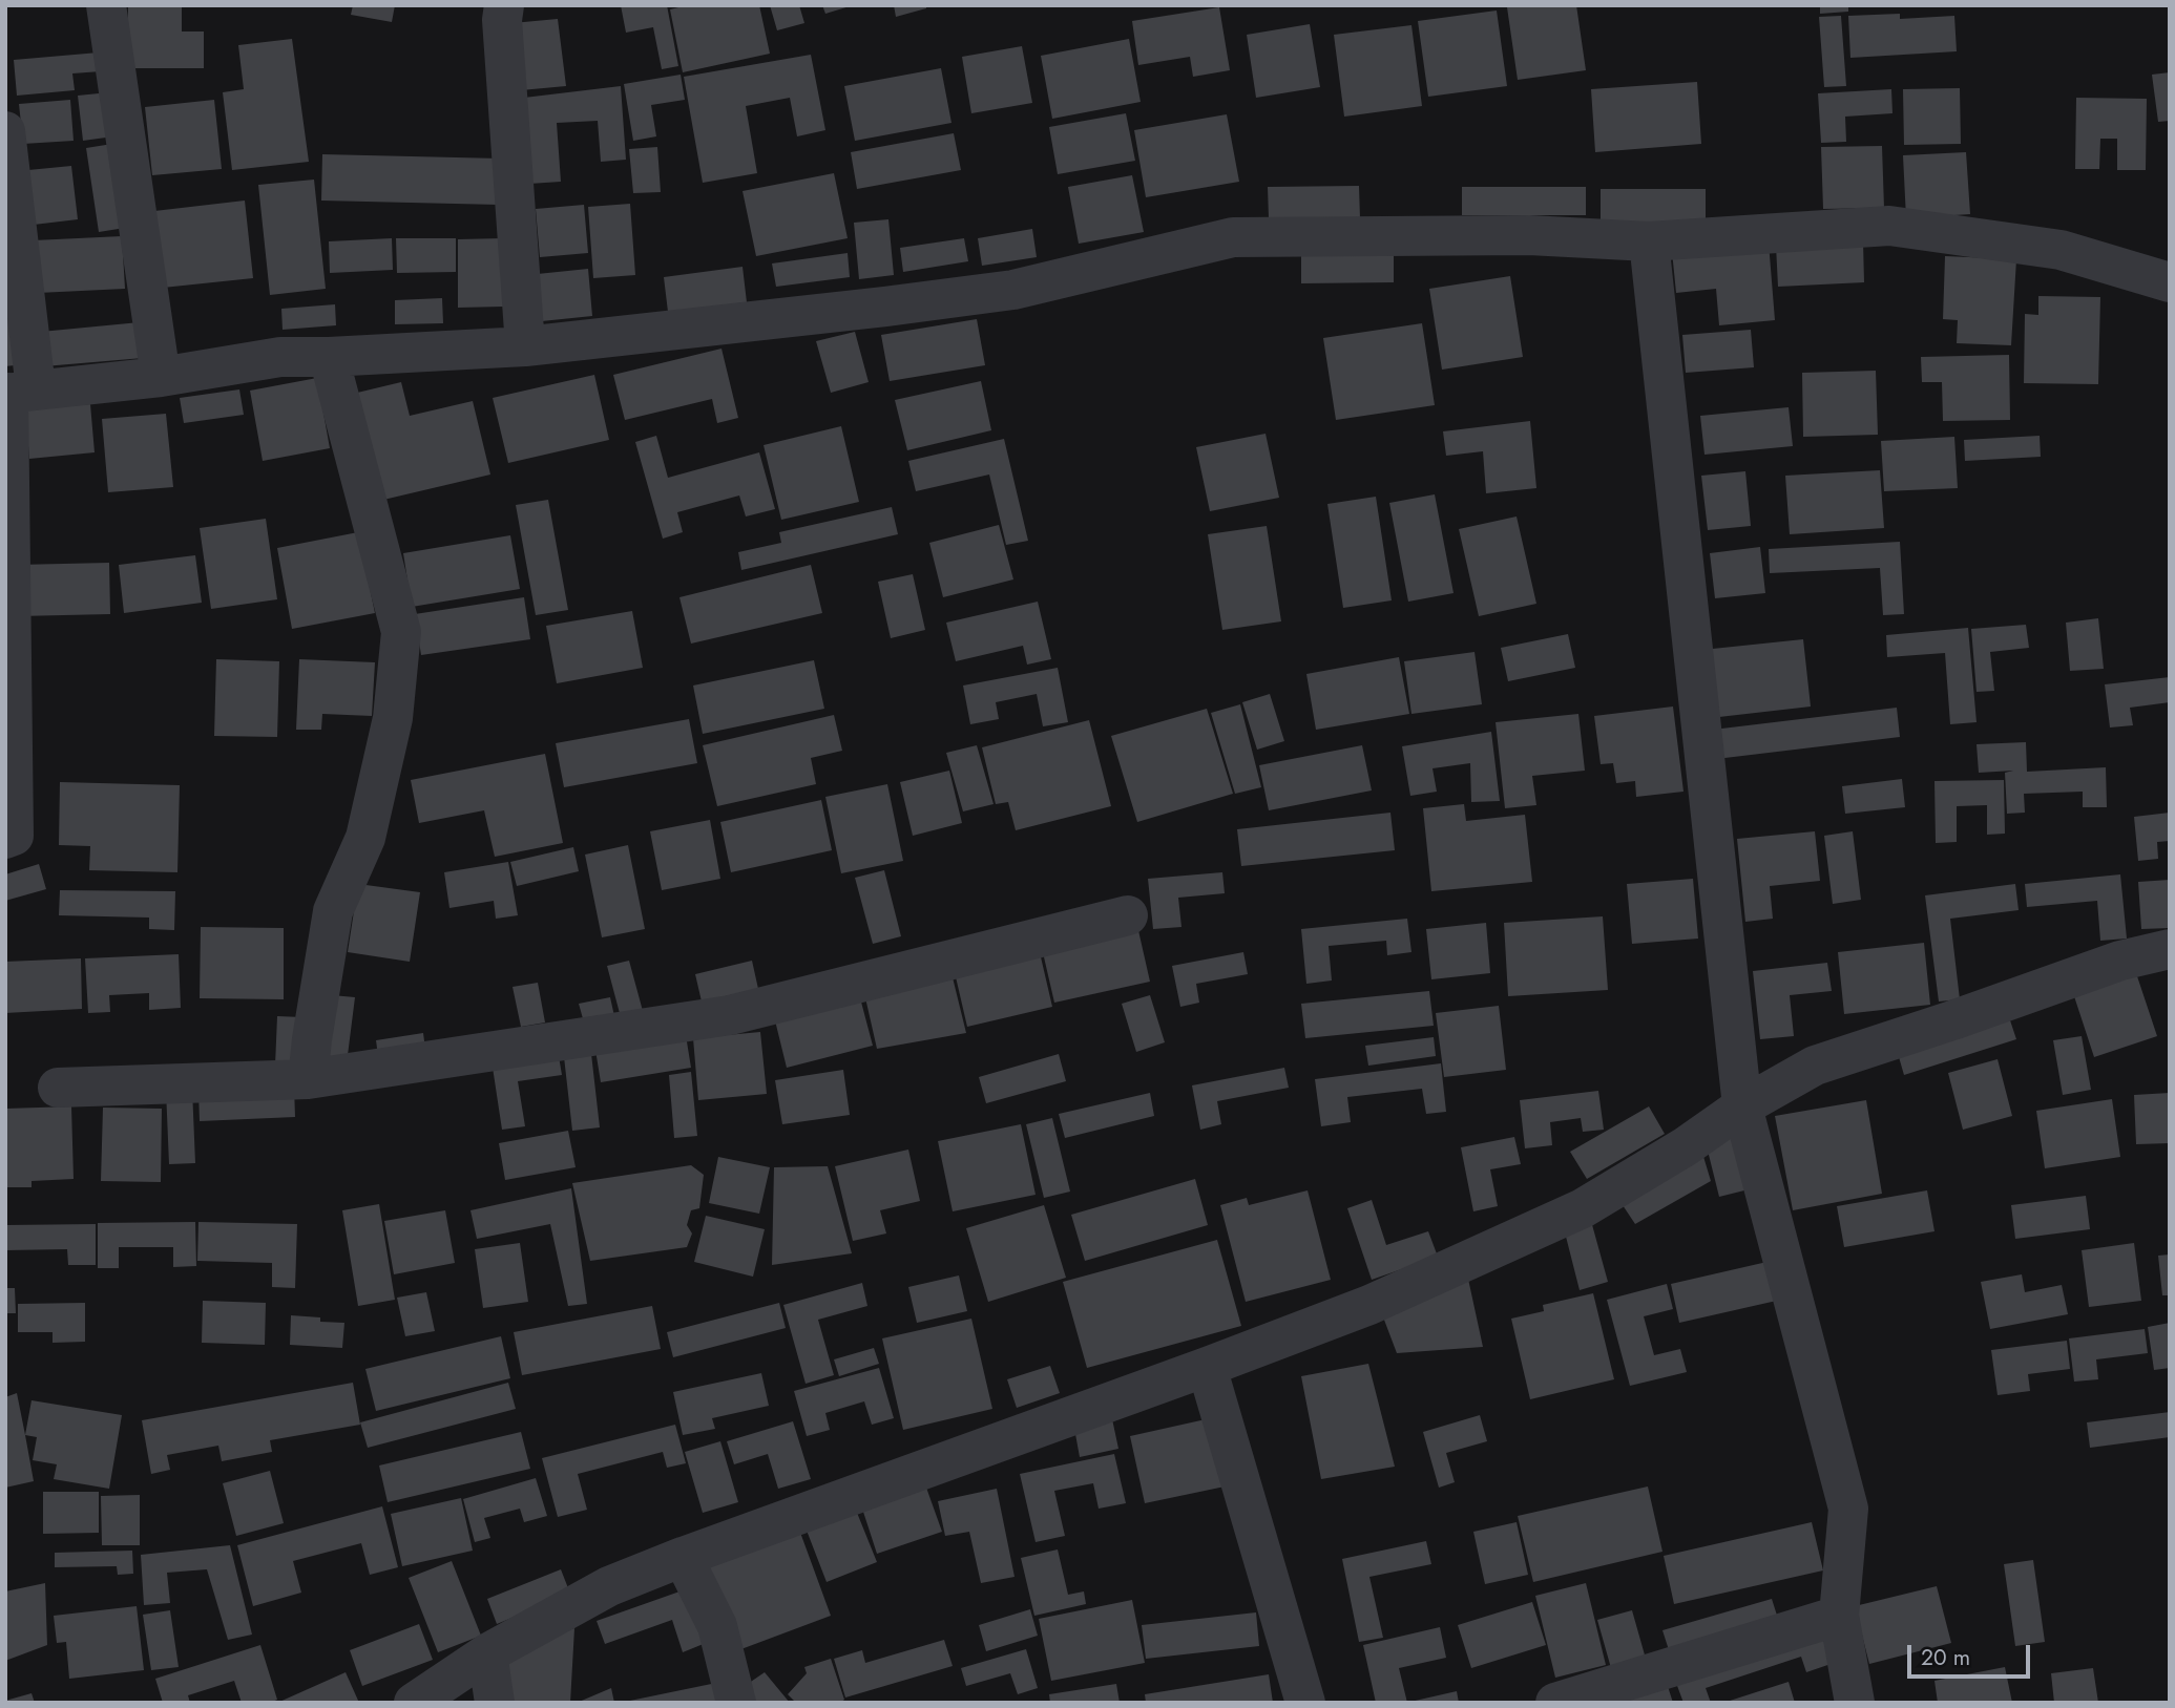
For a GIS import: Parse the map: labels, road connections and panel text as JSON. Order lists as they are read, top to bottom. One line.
{"scale_bar":"20 m"}
